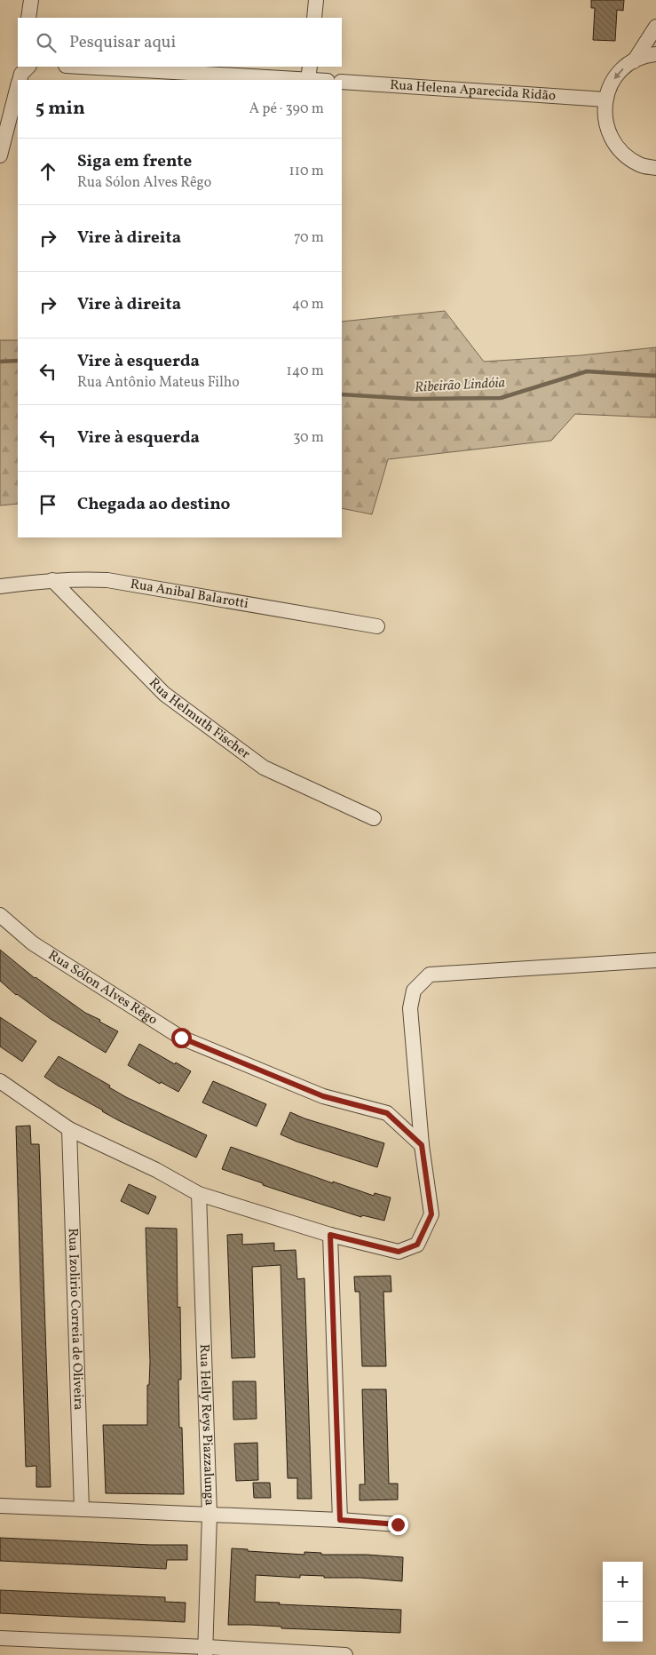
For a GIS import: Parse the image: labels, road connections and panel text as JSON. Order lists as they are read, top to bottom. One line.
{"streets":{"street":["Rua Helena Aparecida Ridão","Rua Anibal Balarotti","Rua Helmuth Fischer","Rua Sólon Alves Rêgo","Rua Izolirio Correia de Oliveira","Rua Helly Reys Piazzalunga"]},"crossings":[["Rua Anibal Balarotti","Rua Helmuth Fischer"]],"water":["Ribeirão Lindóia"],"page":{"search":"Pesquisar aqui","heading":["5 min","A pé · 390 m"],"list":[["Siga em frente","Rua Sólon Alves Rêgo","110 m"],["Vire à direita","70 m"],["Vire à direita","40 m"],["Vire à esquerda","Rua Antônio Mateus Filho","140 m"],["Vire à esquerda","30 m"],"Chegada ao destino"],"map_buttons":["+","−"]}}
